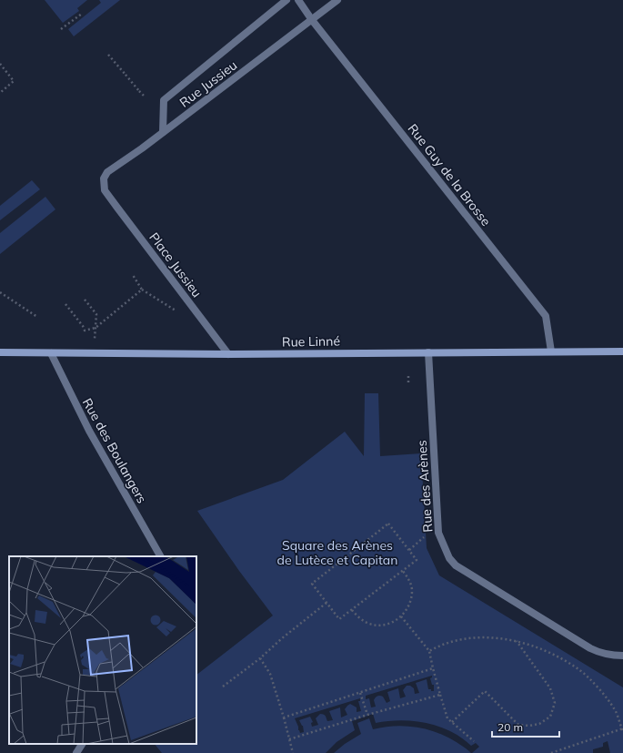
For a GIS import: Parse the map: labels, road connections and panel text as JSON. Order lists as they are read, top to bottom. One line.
{"streets":{"street":["Rue Jussieu","Rue Guy de la Brosse","Place Jussieu","Rue Linné","Rue des Boulangers","Rue des Arènes"]},"crossings":[["Rue Jussieu","Rue Guy de la Brosse"],["Rue Jussieu","Place Jussieu"],["Rue Guy de la Brosse","Rue Linné"],["Place Jussieu","Rue Linné"],["Rue Linné","Rue des Boulangers"],["Rue Linné","Rue des Arènes"]],"parks":["Square des Arènes de Lutèce et Capitan"],"scale_bar":"20 m"}
